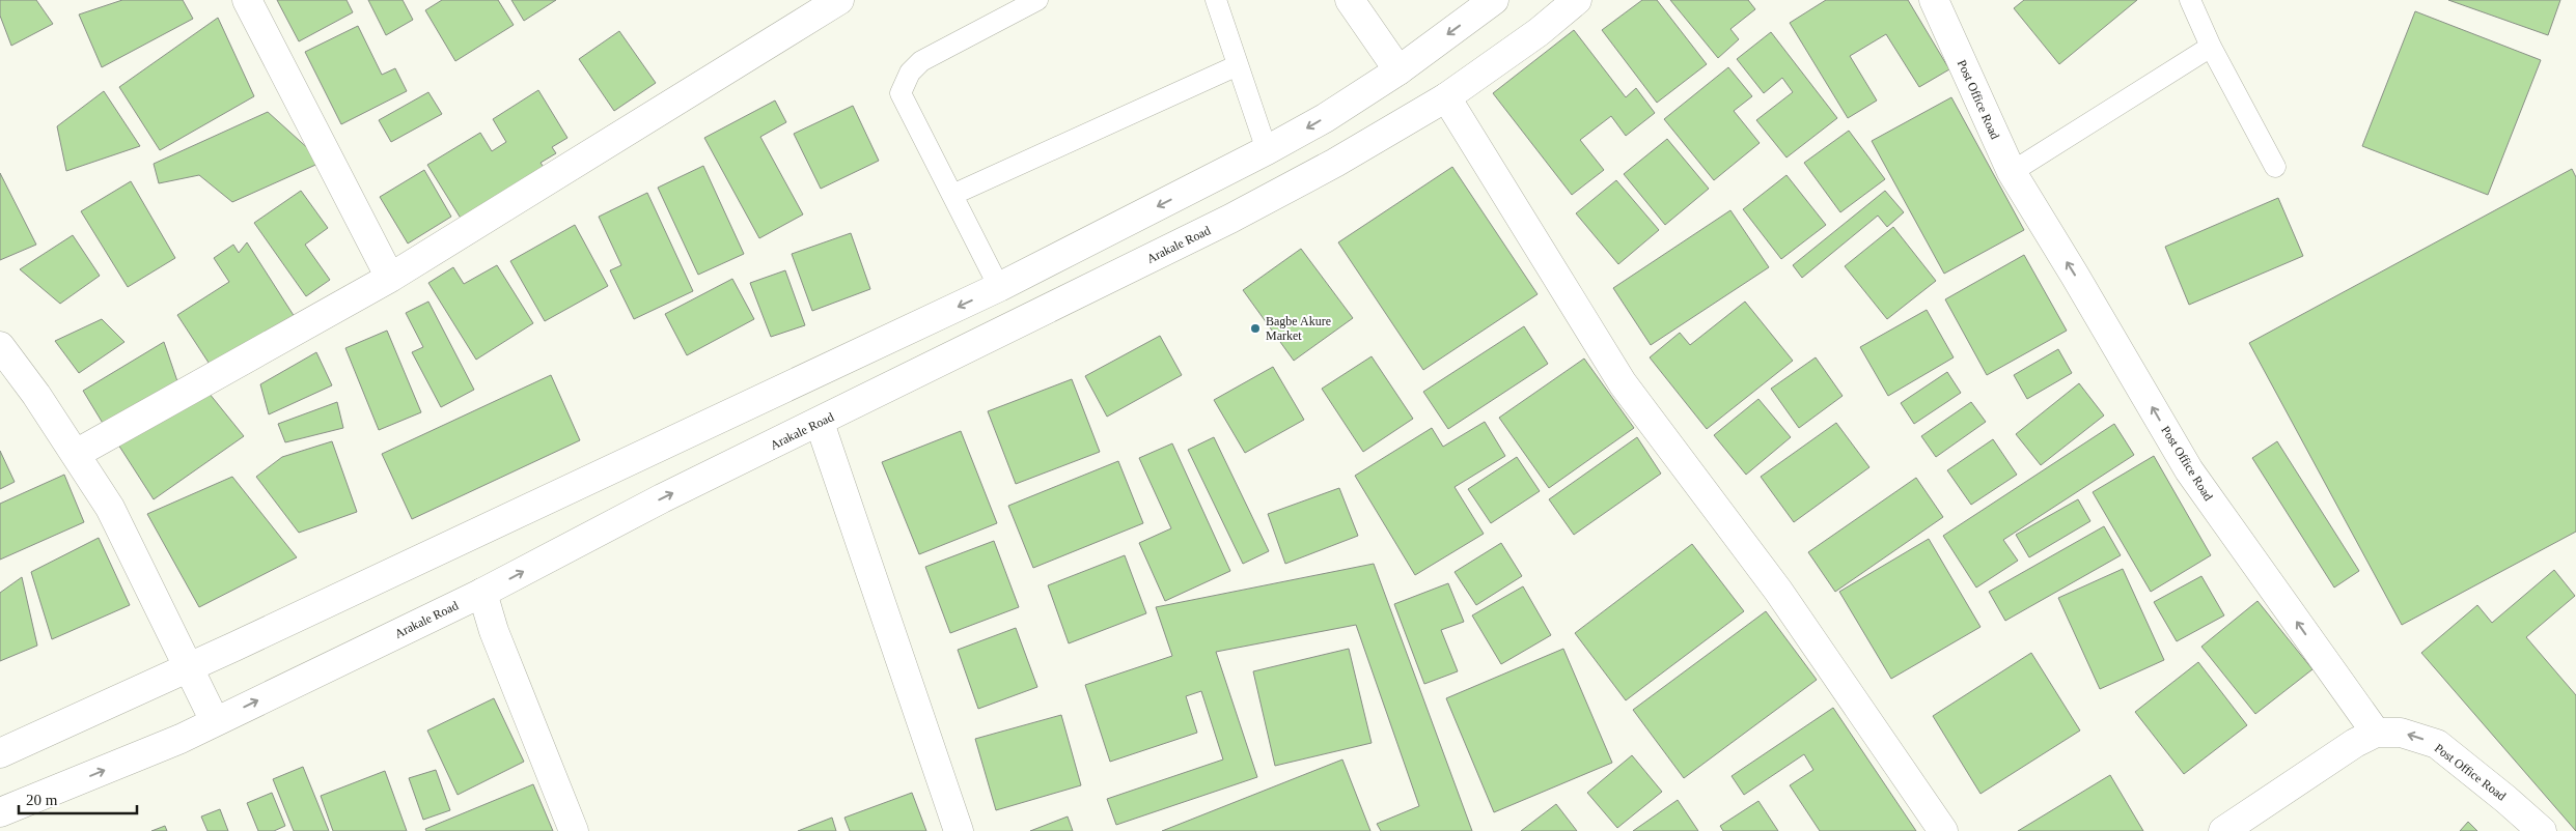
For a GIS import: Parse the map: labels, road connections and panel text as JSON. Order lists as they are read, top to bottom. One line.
{"streets":{"street":["Post Office Road","Arakale Road"]},"one_way":["Post Office Road"],"places":["Bagbe Akure Market"],"scale_bar":"20 m"}
